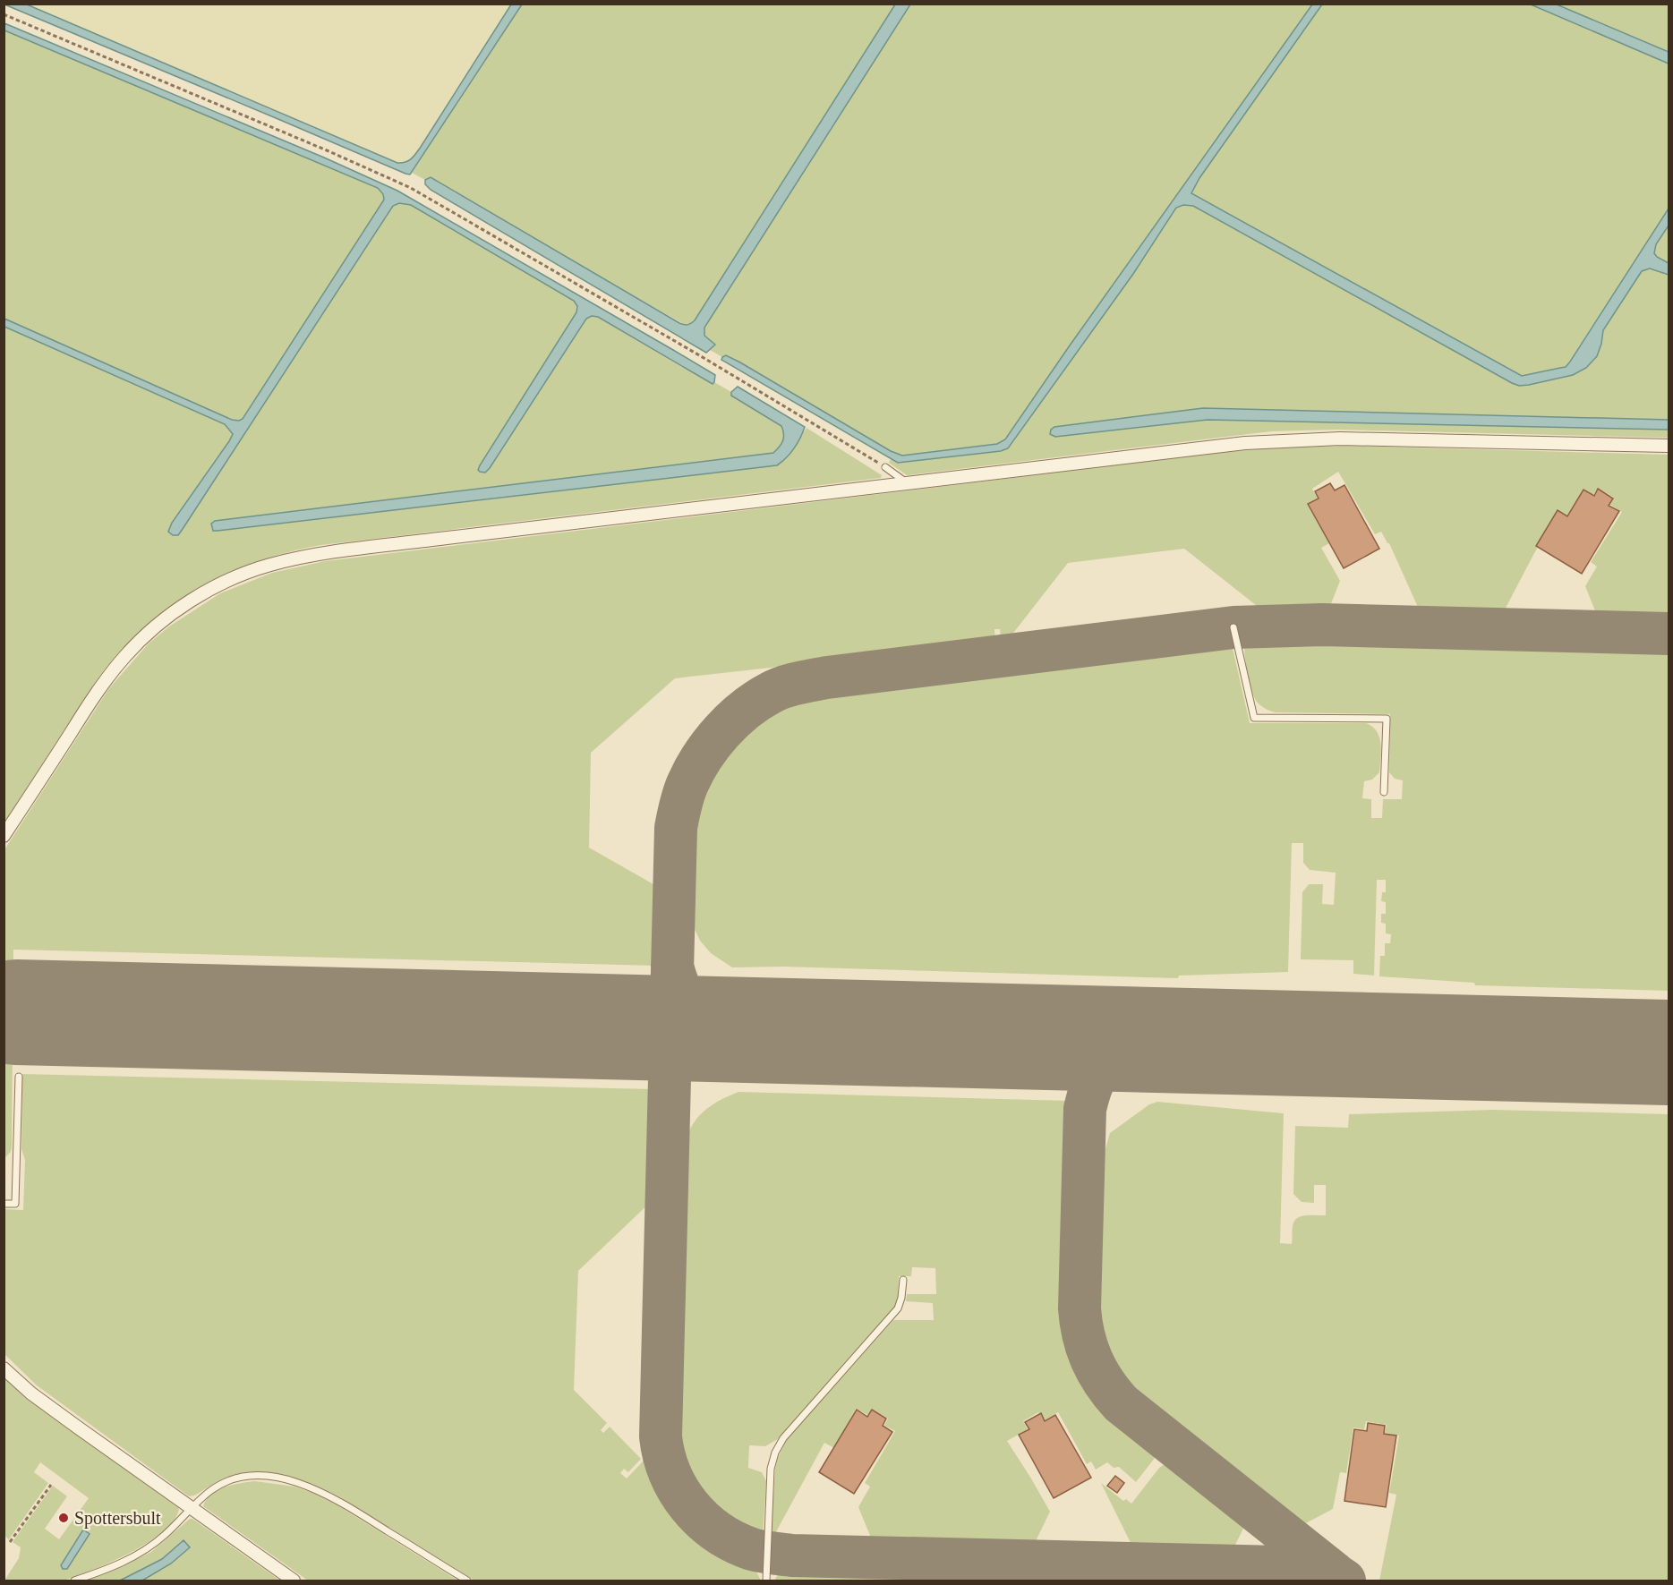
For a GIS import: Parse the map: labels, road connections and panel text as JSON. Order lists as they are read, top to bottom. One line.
{"places":["Spottersbult"]}
